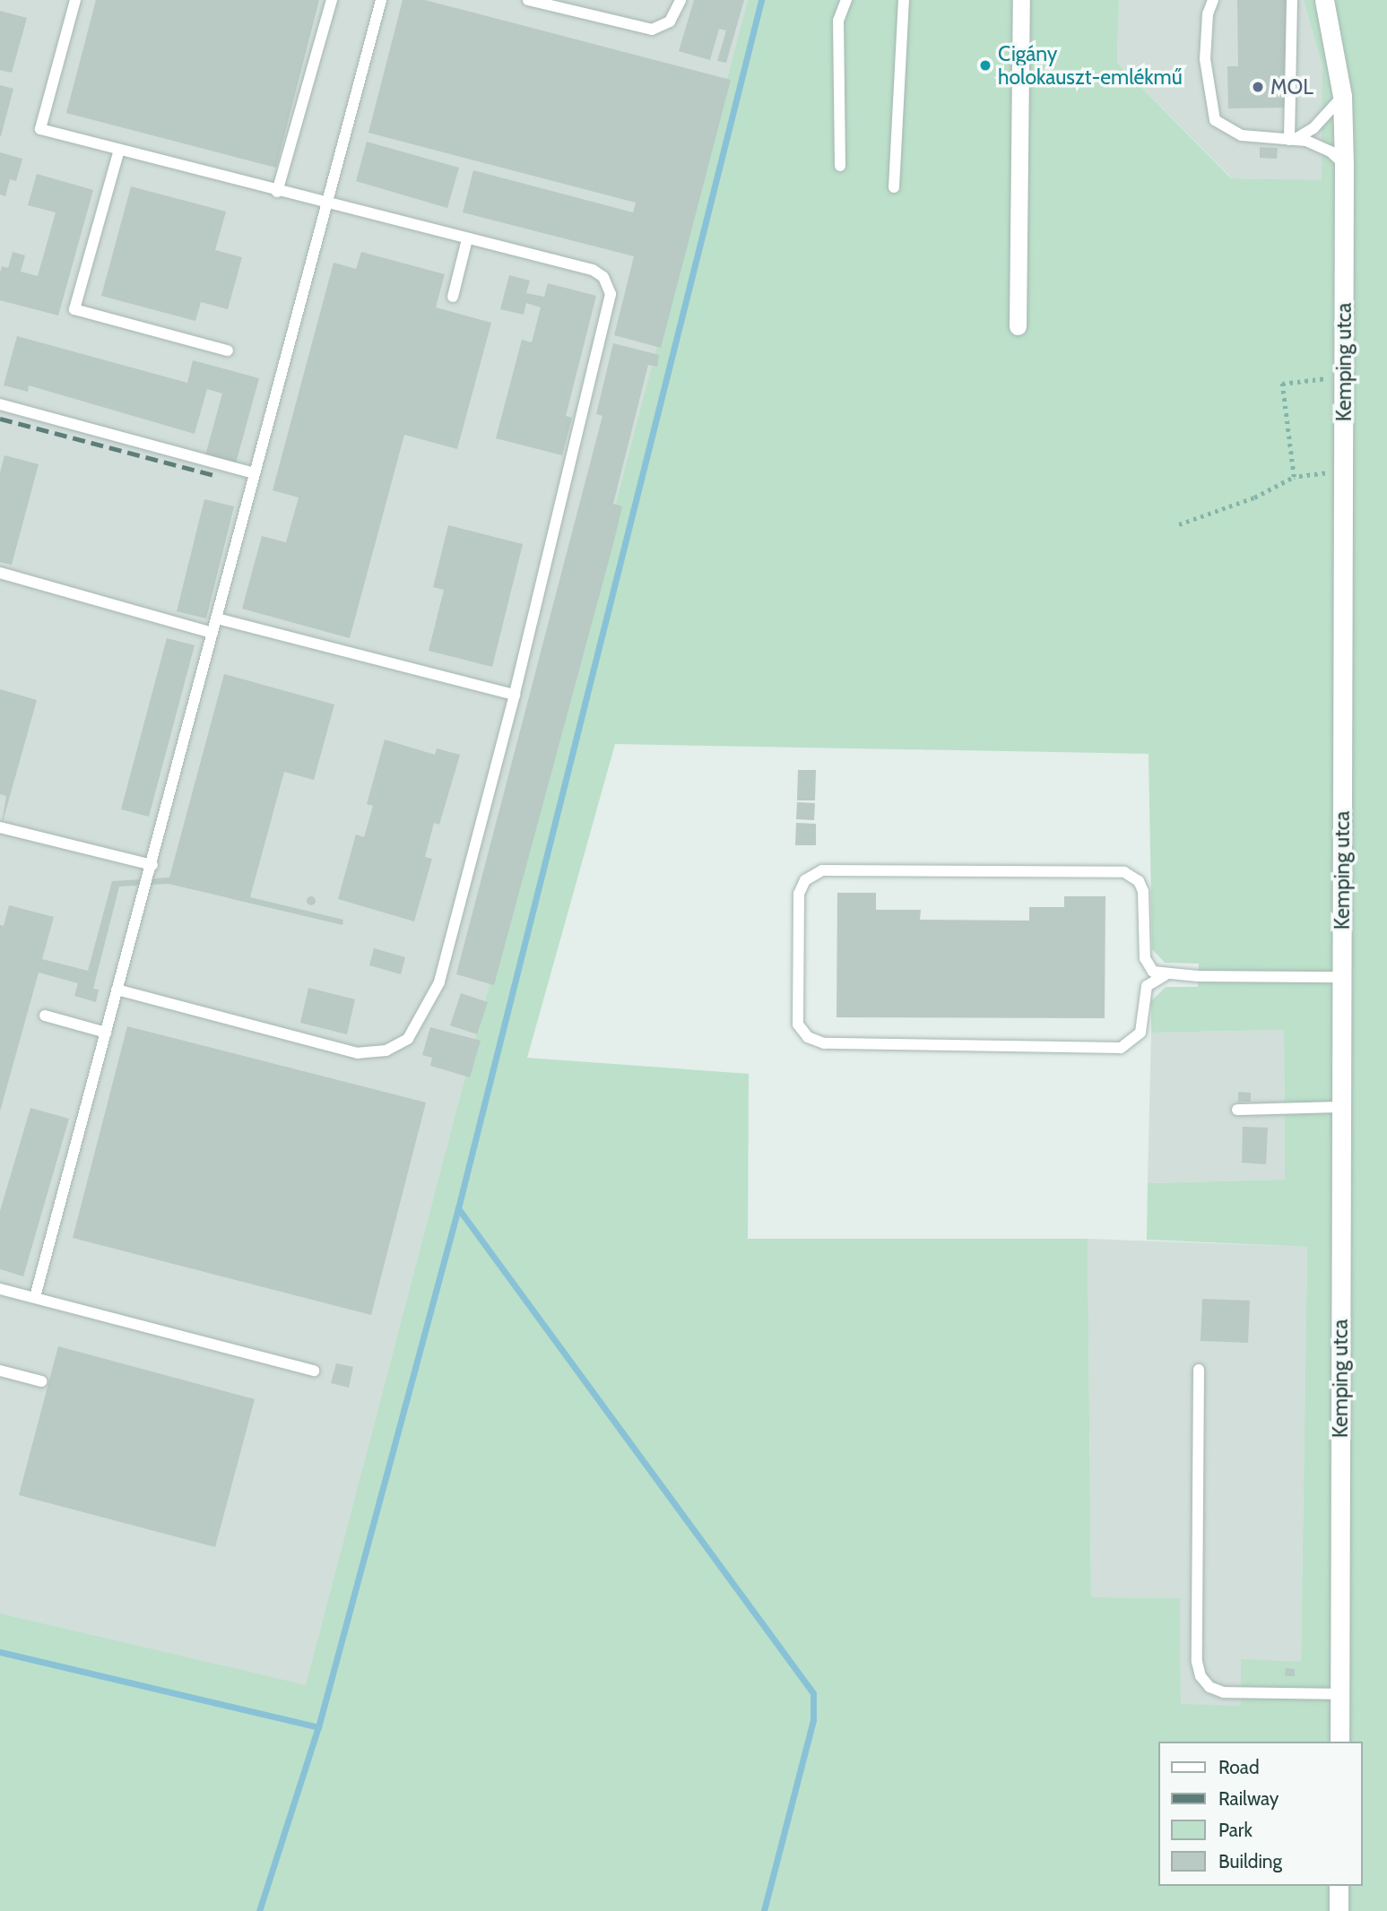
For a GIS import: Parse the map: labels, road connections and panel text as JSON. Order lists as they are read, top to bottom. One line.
{"streets":{"main road":["Kemping utca"]},"places":["Cigány holokauszt-emlékmű","MOL"],"legend":["Road","Railway","Park","Building"]}
